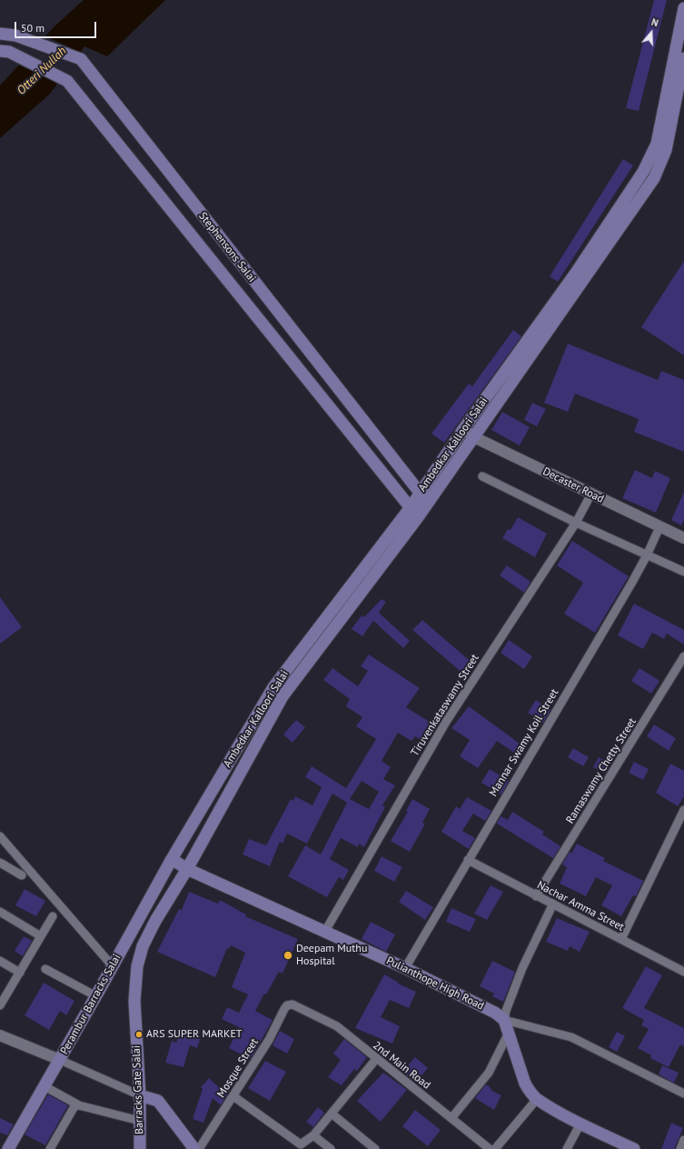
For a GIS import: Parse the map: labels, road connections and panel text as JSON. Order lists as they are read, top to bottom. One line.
{"streets":{"main road":["Stephensons Salai","Ambedkar Kalloori Salai","Pulianthope High Road","Perambur Barracks Salai","Barracks Gate Salai"],"street":["Decaster Road","Tiruvenkataswamy Street","Mannar Swamy Koil Street","Ramaswamy Chetty Street","Nachar Amma Street","2nd Main Road","Mosque Street"]},"crossings":[["Stephensons Salai","Ambedkar Kalloori Salai"],["Ambedkar Kalloori Salai","Decaster Road"],["Ambedkar Kalloori Salai","Pulianthope High Road"],["Ambedkar Kalloori Salai","Perambur Barracks Salai"],["Ambedkar Kalloori Salai","Barracks Gate Salai"],["Decaster Road","Tiruvenkataswamy Street"],["Decaster Road","Mannar Swamy Koil Street"],["Tiruvenkataswamy Street","Pulianthope High Road"],["Mannar Swamy Koil Street","Nachar Amma Street"],["Mannar Swamy Koil Street","Pulianthope High Road"],["Ramaswamy Chetty Street","Nachar Amma Street"],["Pulianthope High Road","Perambur Barracks Salai"],["Pulianthope High Road","Barracks Gate Salai"],["2nd Main Road","Mosque Street"]],"water":["Otteri Nullah"],"places":["Deepam Muthu Hospital","ARS SUPER MARKET"],"scale_bar":"50 m","north":"top"}
